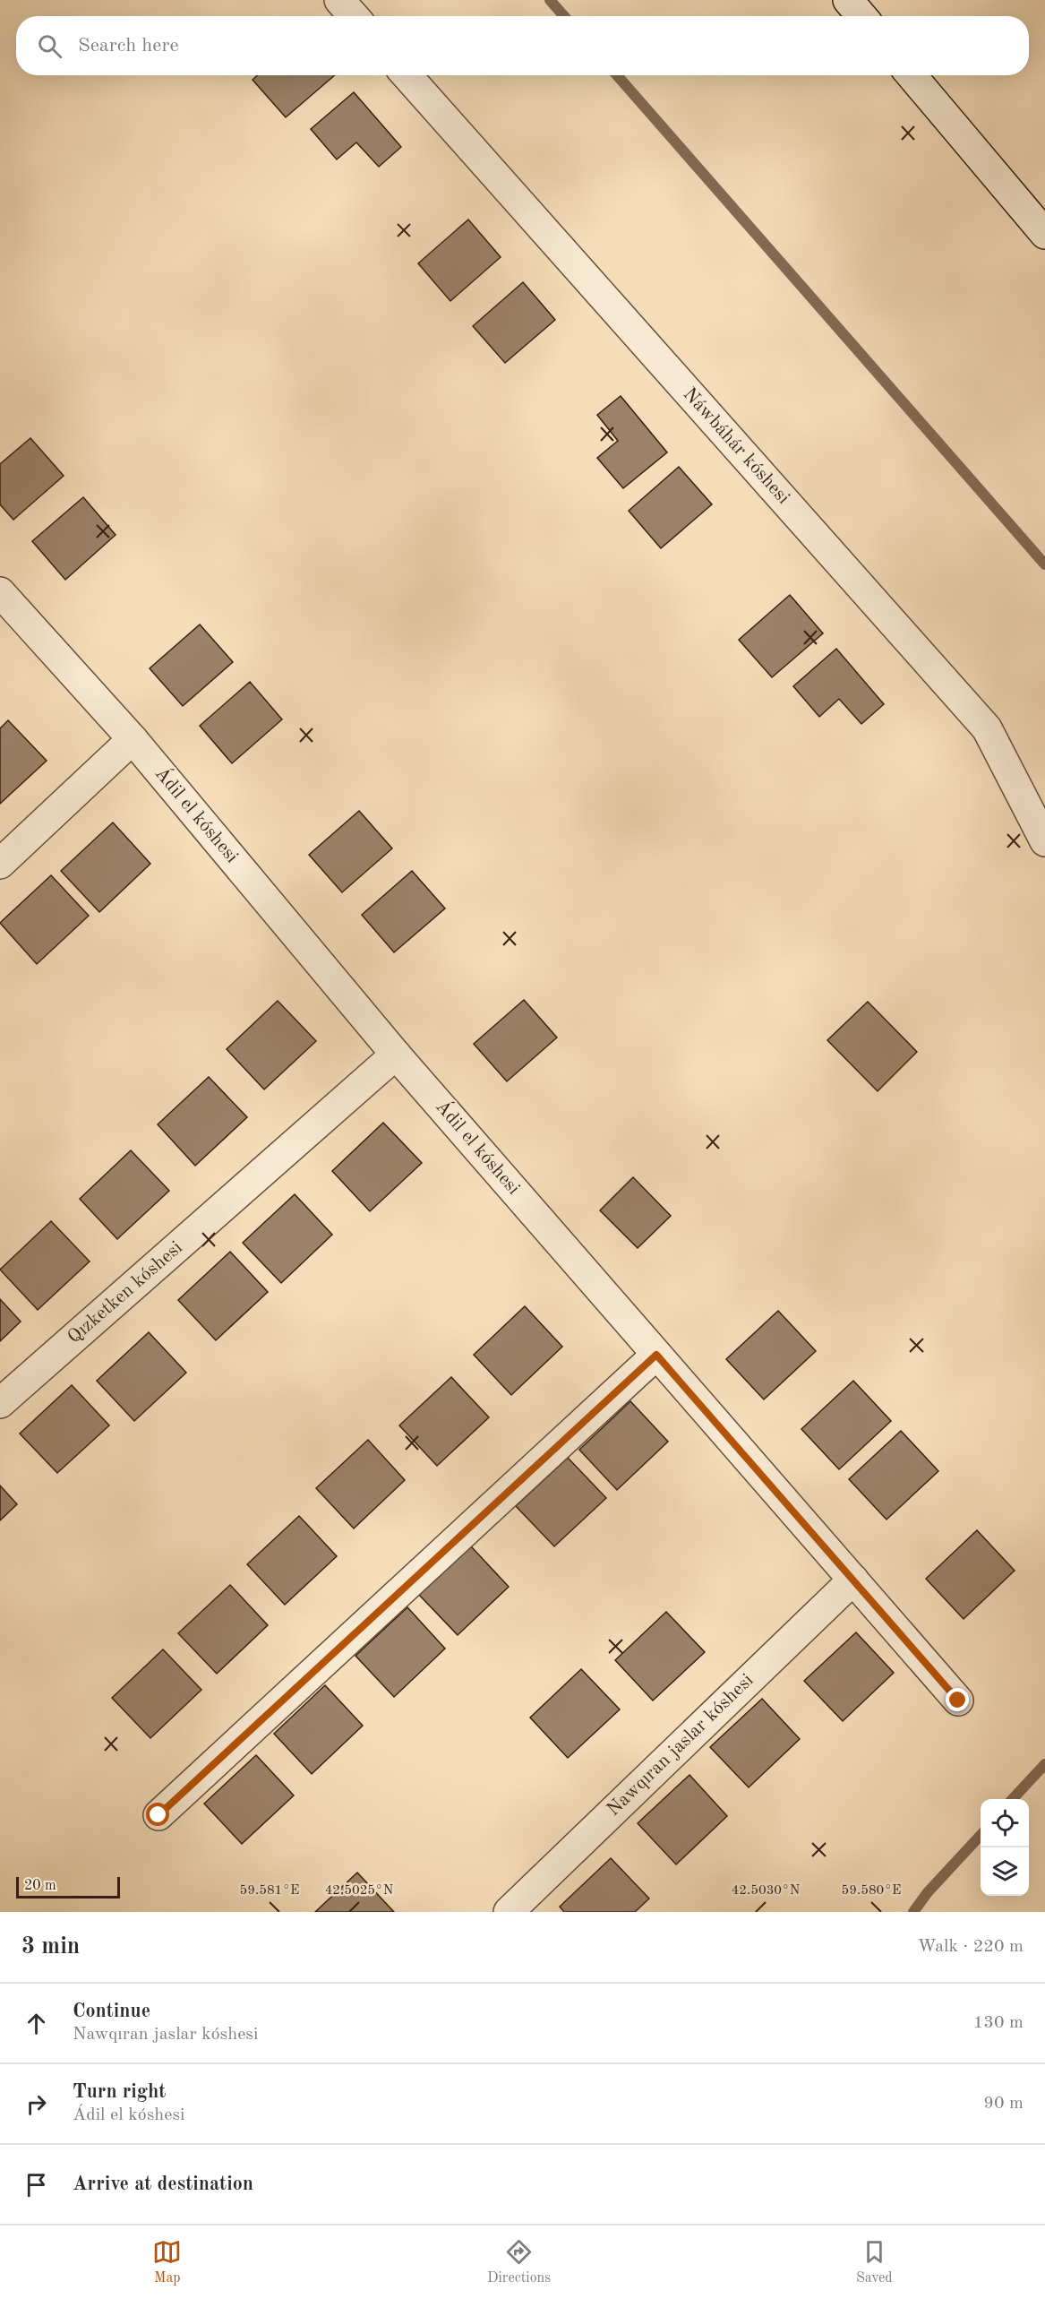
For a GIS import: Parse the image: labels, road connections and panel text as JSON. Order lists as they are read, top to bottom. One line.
{"streets":{"street":["Náwbáhár kóshesi","Ádil el kóshesi","Qızketken kóshesi","Nawqıran jaslar kóshesi"]},"crossings":[["Ádil el kóshesi","Qızketken kóshesi"],["Ádil el kóshesi","Nawqıran jaslar kóshesi"]],"scale_bar":"20 m","page":{"search":"Search here","scale":"20 m","heading":["3 min","Walk · 220 m"],"list":[["Continue","Nawqıran jaslar kóshesi","130 m"],["Turn right","Ádil el kóshesi","90 m"],"Arrive at destination"],"nav":["Map","Directions","Saved"]},"coordinates":["59.581°E","42.5025°N","42.5030°N","59.580°E"]}
